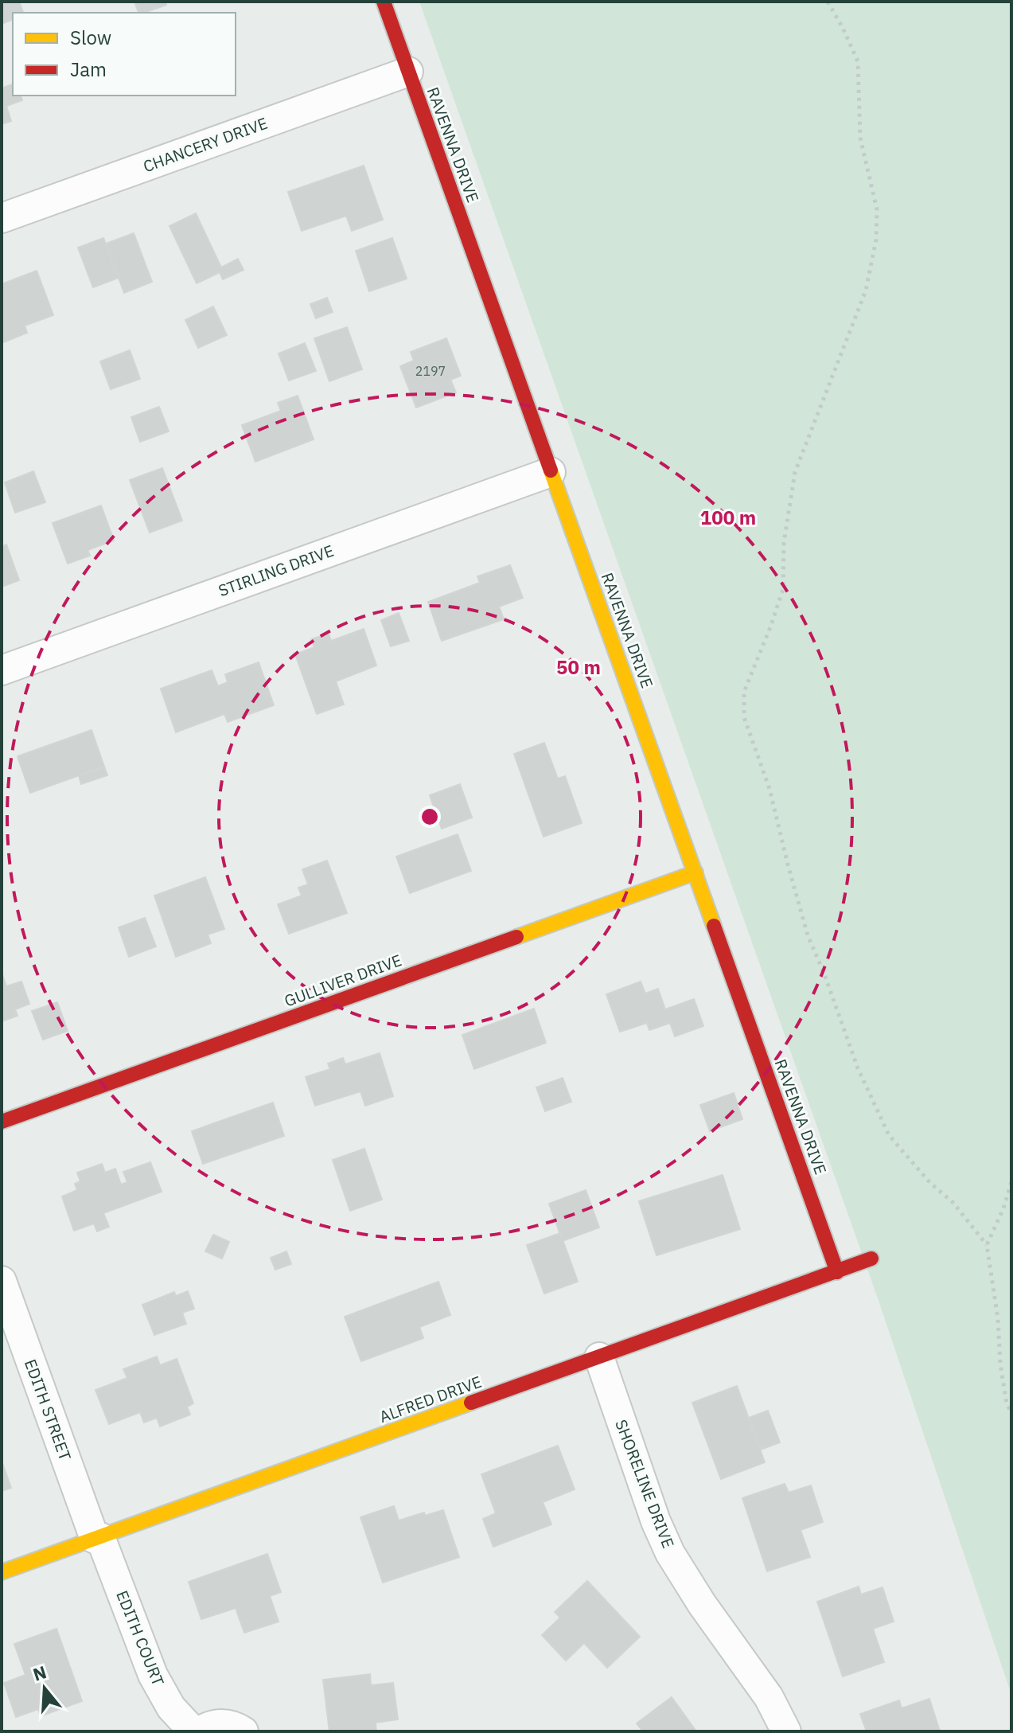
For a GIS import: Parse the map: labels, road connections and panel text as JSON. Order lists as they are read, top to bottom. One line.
{"streets":{"street":["CHANCERY DRIVE","RAVENNA DRIVE","STIRLING DRIVE","GULLIVER DRIVE","ALFRED DRIVE","EDITH STREET","SHORELINE DRIVE","EDITH COURT"]},"crossings":[["CHANCERY DRIVE","RAVENNA DRIVE"],["RAVENNA DRIVE","STIRLING DRIVE"],["RAVENNA DRIVE","GULLIVER DRIVE"],["RAVENNA DRIVE","ALFRED DRIVE"],["ALFRED DRIVE","EDITH STREET"],["ALFRED DRIVE","SHORELINE DRIVE"],["ALFRED DRIVE","EDITH COURT"],["EDITH STREET","EDITH COURT"]],"house_numbers":["2197"],"legend":["Slow","Jam"],"north":"top","rings":["100 m","50 m"]}
